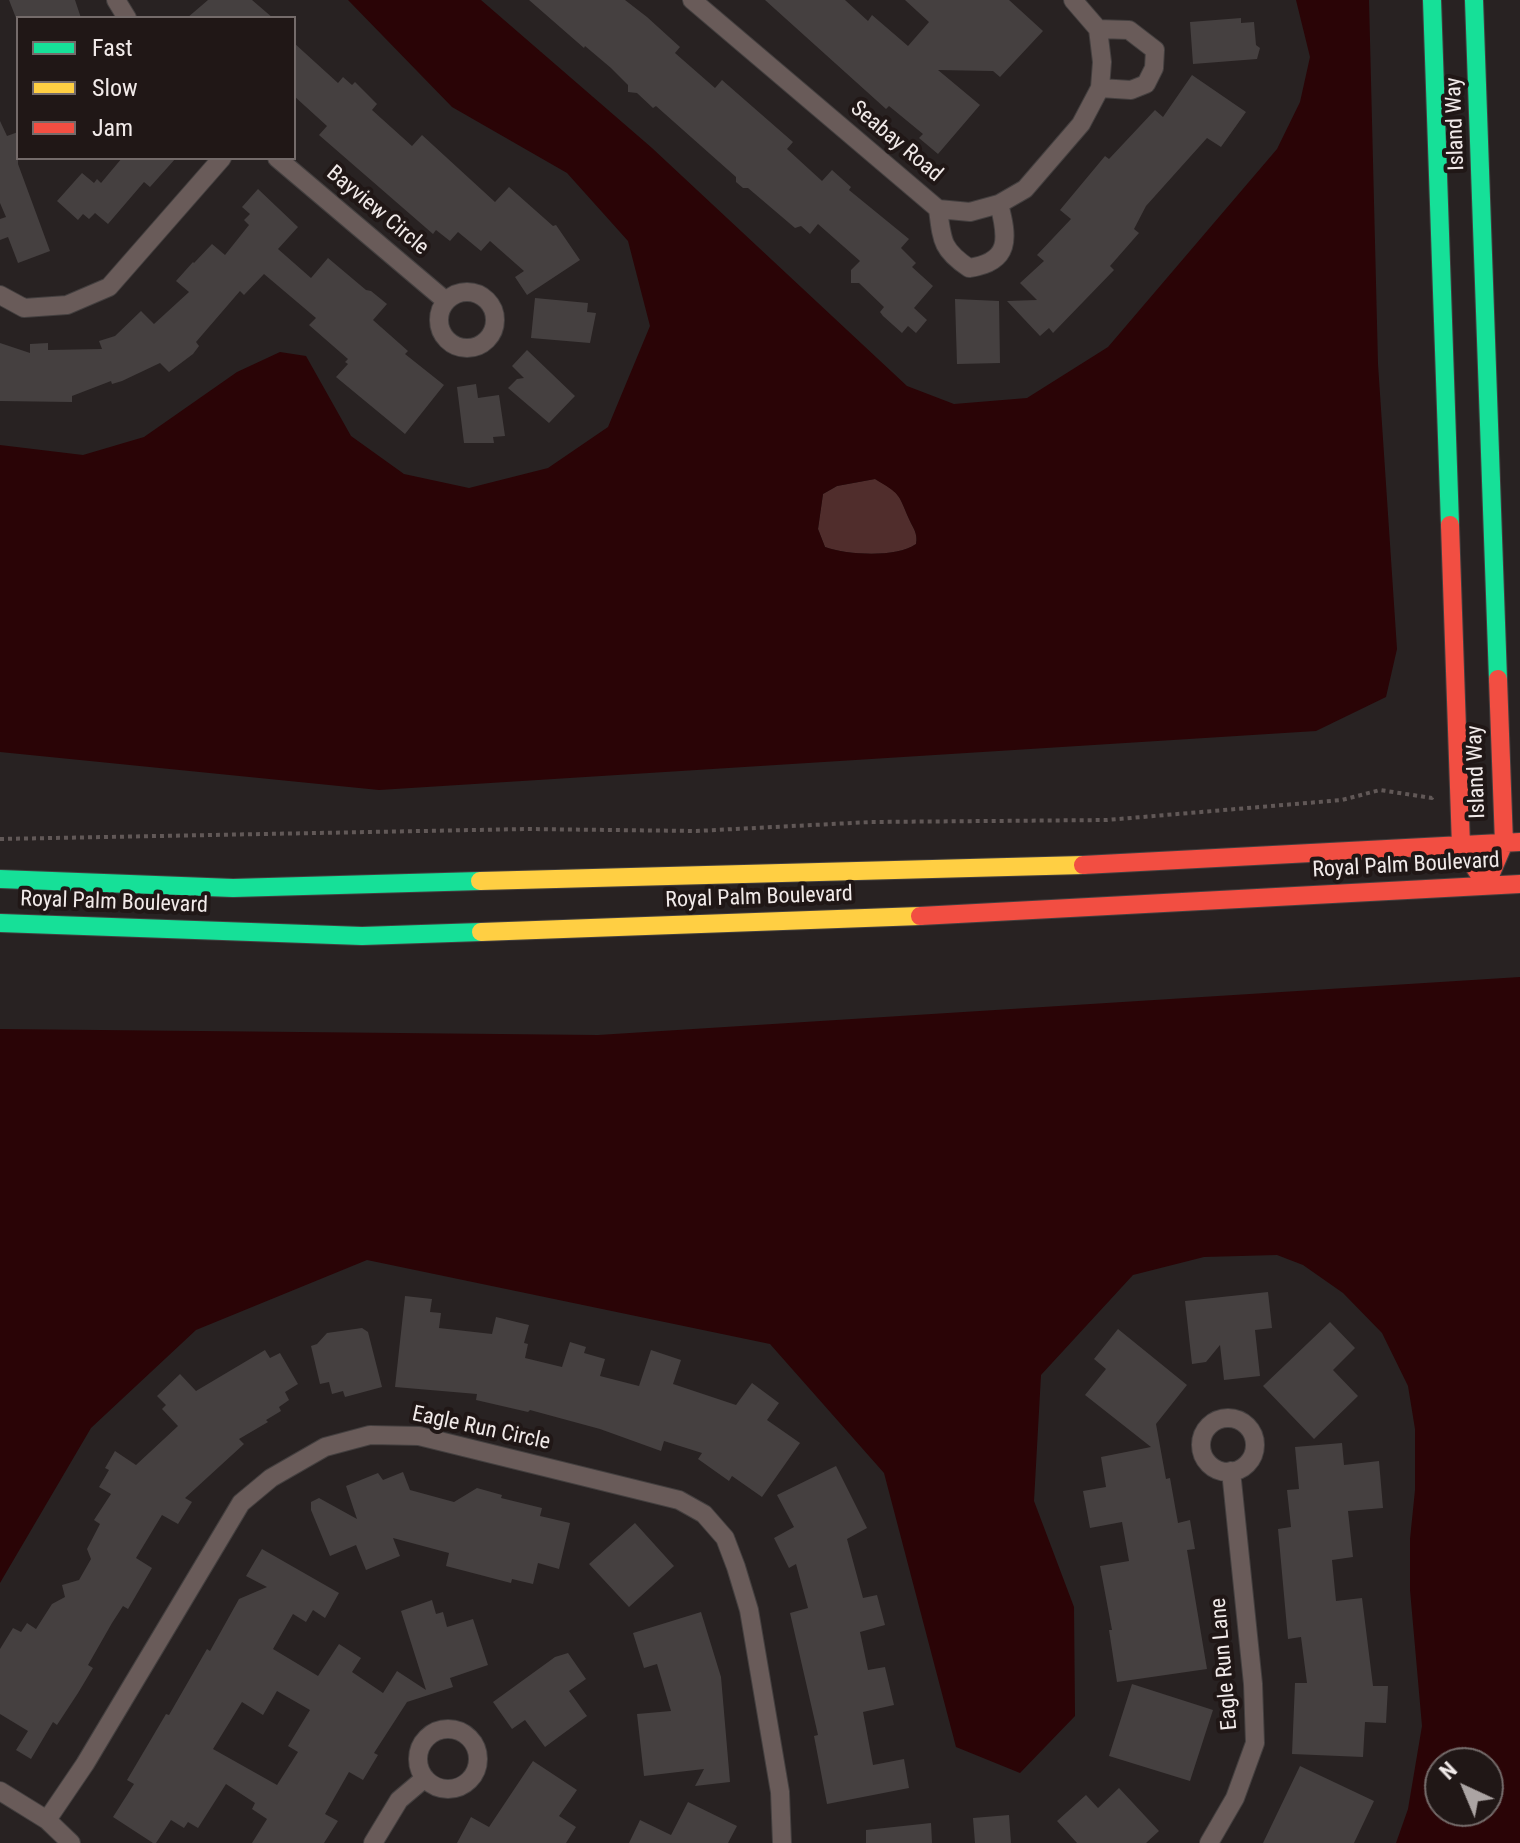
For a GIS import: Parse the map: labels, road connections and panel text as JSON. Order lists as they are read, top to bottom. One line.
{"streets":{"main road":["Island Way","Royal Palm Boulevard"],"street":["Seabay Road","Bayview Circle","Eagle Run Circle","Eagle Run Lane"]},"crossings":[["Island Way","Royal Palm Boulevard"]],"legend":["Fast","Slow","Jam"],"north":"top left"}
